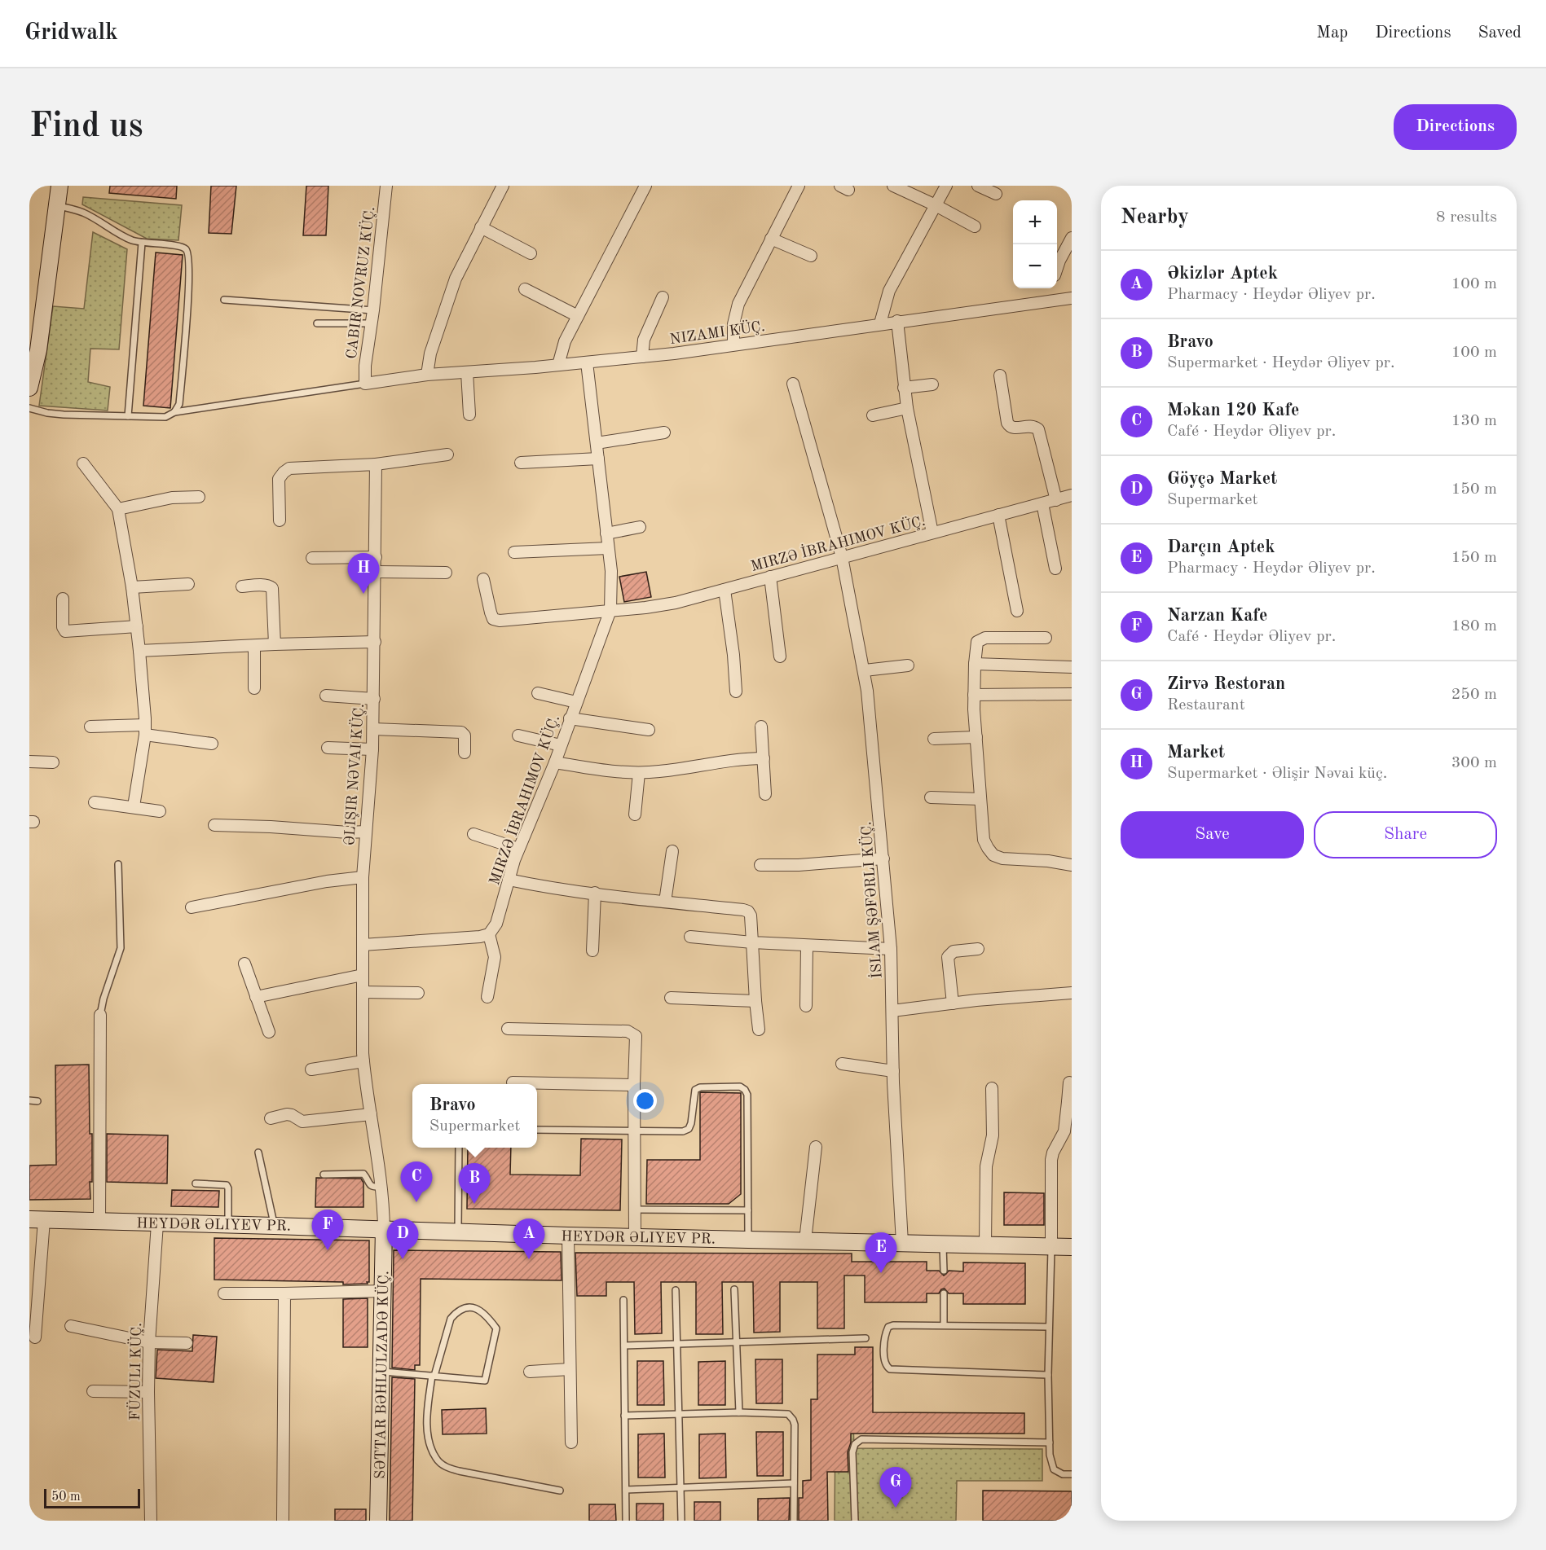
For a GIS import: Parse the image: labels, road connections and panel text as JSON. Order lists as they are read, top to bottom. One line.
{"streets":{"main road":["HEYDƏR ƏLIYEV PR.","SƏTTAR BƏHLULZADƏ KÜÇ."],"street":["CABIR NOVRUZ KÜÇ.","NIZAMI KÜÇ.","MIRZƏ İBRAHIMOV KÜÇ.","ƏLIŞIR NƏVAI KÜÇ.","İSLAM ŞƏFƏRLI KÜÇ.","FÜZULI KÜÇ."]},"crossings":[["CABIR NOVRUZ KÜÇ.","NIZAMI KÜÇ."],["NIZAMI KÜÇ.","MIRZƏ İBRAHIMOV KÜÇ."],["MIRZƏ İBRAHIMOV KÜÇ.","İSLAM ŞƏFƏRLI KÜÇ."],["ƏLIŞIR NƏVAI KÜÇ.","HEYDƏR ƏLIYEV PR."],["ƏLIŞIR NƏVAI KÜÇ.","SƏTTAR BƏHLULZADƏ KÜÇ."],["İSLAM ŞƏFƏRLI KÜÇ.","HEYDƏR ƏLIYEV PR."],["HEYDƏR ƏLIYEV PR.","FÜZULI KÜÇ."],["HEYDƏR ƏLIYEV PR.","SƏTTAR BƏHLULZADƏ KÜÇ."]],"scale_bar":"50 m","page":{"header":"Gridwalk","nav":["Map","Directions","Saved"],"buttons":["Directions",["Save","Share"]],"title":"Find us","heading":["Nearby","8 results"],"map_buttons":["+","−"],"list":[{"mark":"A","name":"Əkizlər Aptek","note":"Pharmacy · Heydər Əliyev pr.","value":"100 m"},{"mark":"B","name":"Bravo","note":"Supermarket · Heydər Əliyev pr.","value":"100 m"},{"mark":"C","name":"Məkan 120 Kafe","note":"Café · Heydər Əliyev pr.","value":"130 m"},{"mark":"D","name":"Göyçə Market","note":"Supermarket","value":"150 m"},{"mark":"E","name":"Darçın Aptek","note":"Pharmacy · Heydər Əliyev pr.","value":"150 m"},{"mark":"F","name":"Narzan Kafe","note":"Café · Heydər Əliyev pr.","value":"180 m"},{"mark":"G","name":"Zirvə Restoran","note":"Restaurant","value":"250 m"},{"mark":"H","name":"Market","note":"Supermarket · Əlişir Nəvai küç.","value":"300 m"}],"pins":["H","C","B","F","A","D","E","G"],"popup":["Bravo","Supermarket"],"scale":"50 m"}}
